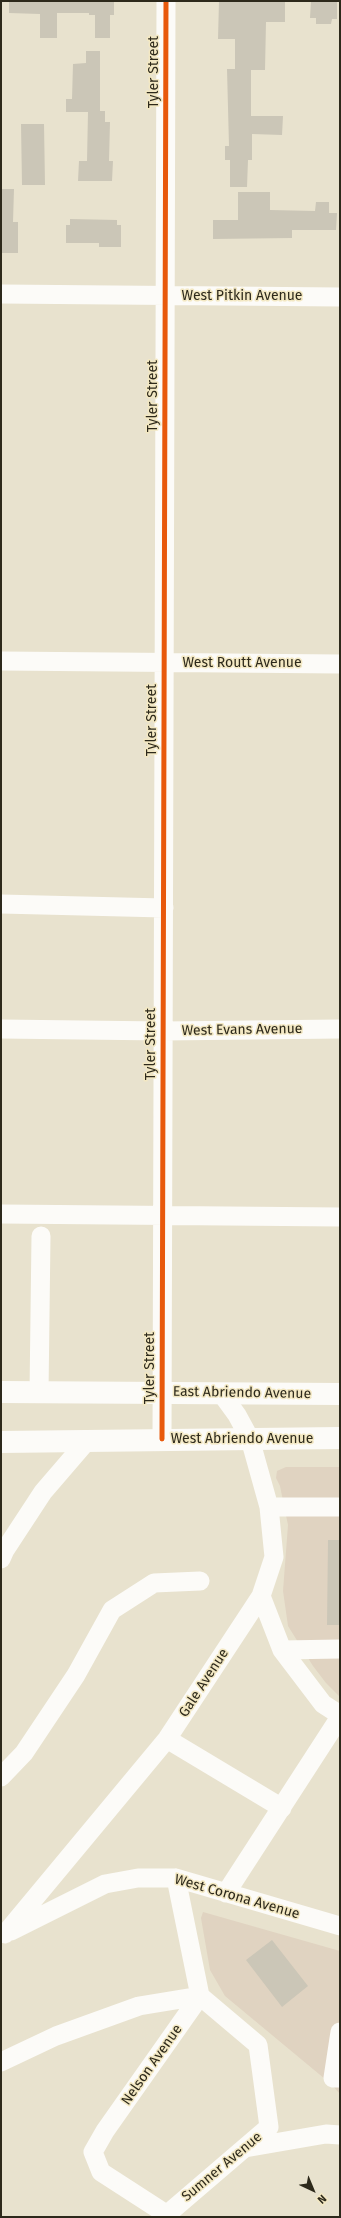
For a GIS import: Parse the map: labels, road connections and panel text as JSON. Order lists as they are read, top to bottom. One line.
{"streets":{"main road":["East Abriendo Avenue","West Abriendo Avenue"],"street":["Tyler Street","West Pitkin Avenue","West Routt Avenue","West Evans Avenue","Gale Avenue","West Corona Avenue","Nelson Avenue","Sumner Avenue"]},"crossings":[["Tyler Street","West Pitkin Avenue"],["Tyler Street","West Routt Avenue"],["Tyler Street","West Evans Avenue"],["Tyler Street","East Abriendo Avenue"],["Tyler Street","West Abriendo Avenue"],["East Abriendo Avenue","Gale Avenue"],["West Abriendo Avenue","Gale Avenue"],["Gale Avenue","West Corona Avenue"],["Nelson Avenue","Sumner Avenue"]],"north":"bottom right"}
